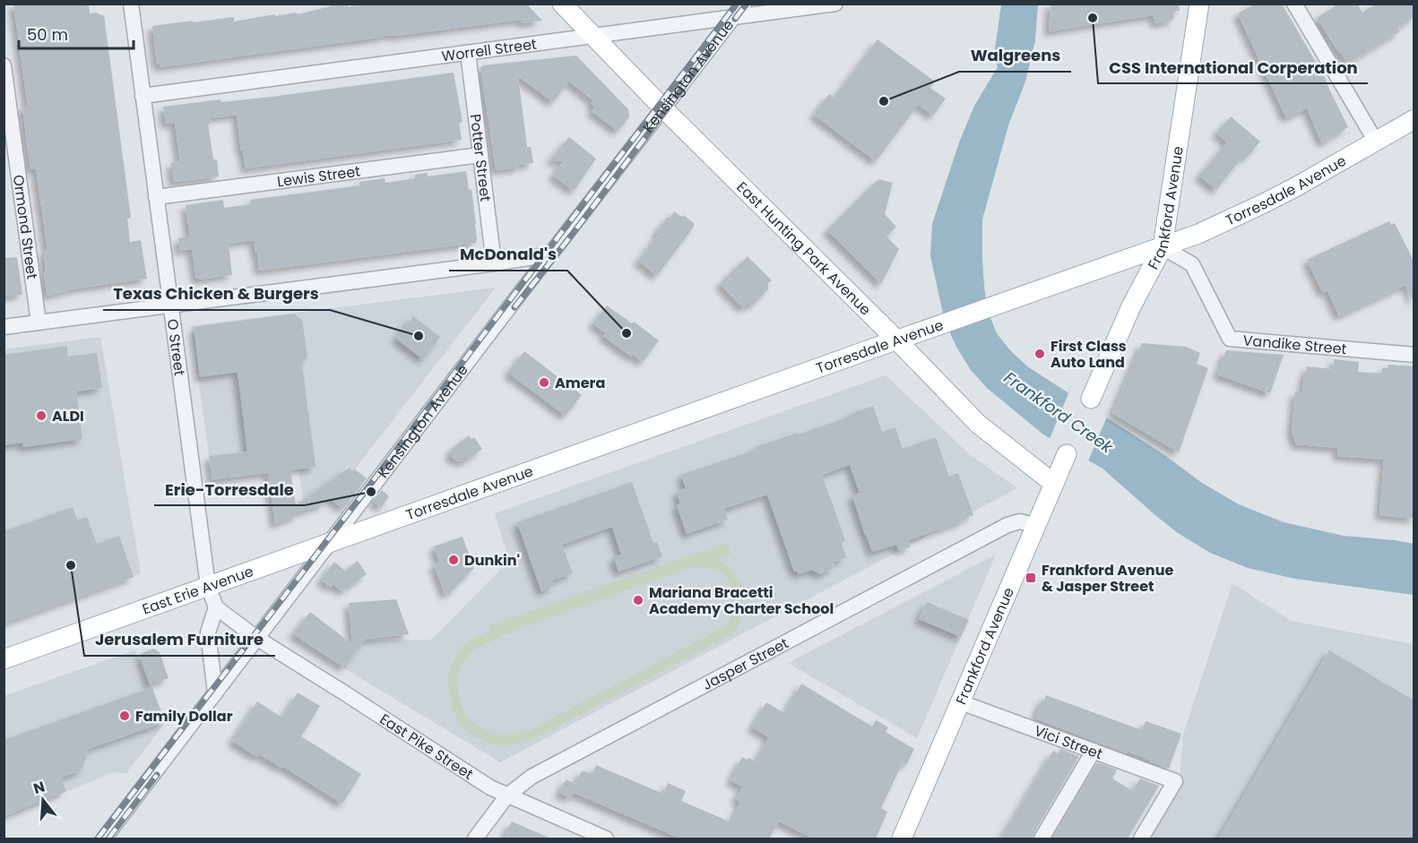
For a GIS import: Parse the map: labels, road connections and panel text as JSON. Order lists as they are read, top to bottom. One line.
{"streets":{"main road":["Torresdale Avenue","Frankford Avenue","East Hunting Park Avenue","East Erie Avenue"],"street":["Worrell Street","Kensington Avenue","Potter Street","Lewis Street","Ormond Street","Vandike Street","O Street","Jasper Street","Vici Street","East Pike Street"]},"crossings":[["Worrell Street","Kensington Avenue"],["Worrell Street","Potter Street"],["Worrell Street","East Hunting Park Avenue"],["Worrell Street","O Street"],["Kensington Avenue","Torresdale Avenue"],["Kensington Avenue","East Hunting Park Avenue"],["Kensington Avenue","East Erie Avenue"],["Kensington Avenue","East Pike Street"],["Potter Street","Lewis Street"],["Lewis Street","O Street"],["Torresdale Avenue","Frankford Avenue"],["Torresdale Avenue","East Hunting Park Avenue"],["Torresdale Avenue","Vandike Street"],["Torresdale Avenue","East Erie Avenue"],["Frankford Avenue","East Hunting Park Avenue"],["Frankford Avenue","Vandike Street"],["Frankford Avenue","Jasper Street"],["Frankford Avenue","Vici Street"],["O Street","East Erie Avenue"],["Jasper Street","East Pike Street"]],"water":["Frankford Creek"],"places":{"other":["CSS International Corperation","Walgreens","McDonald's","Texas Chicken & Burgers","First Class Auto Land","Amera","ALDI","Erie-Torresdale","Dunkin'","Jerusalem Furniture","Mariana Bracetti Academy Charter School","Family Dollar"],"transit":["Frankford Avenue & Jasper Street"]},"scale_bar":"50 m","north":"top"}
